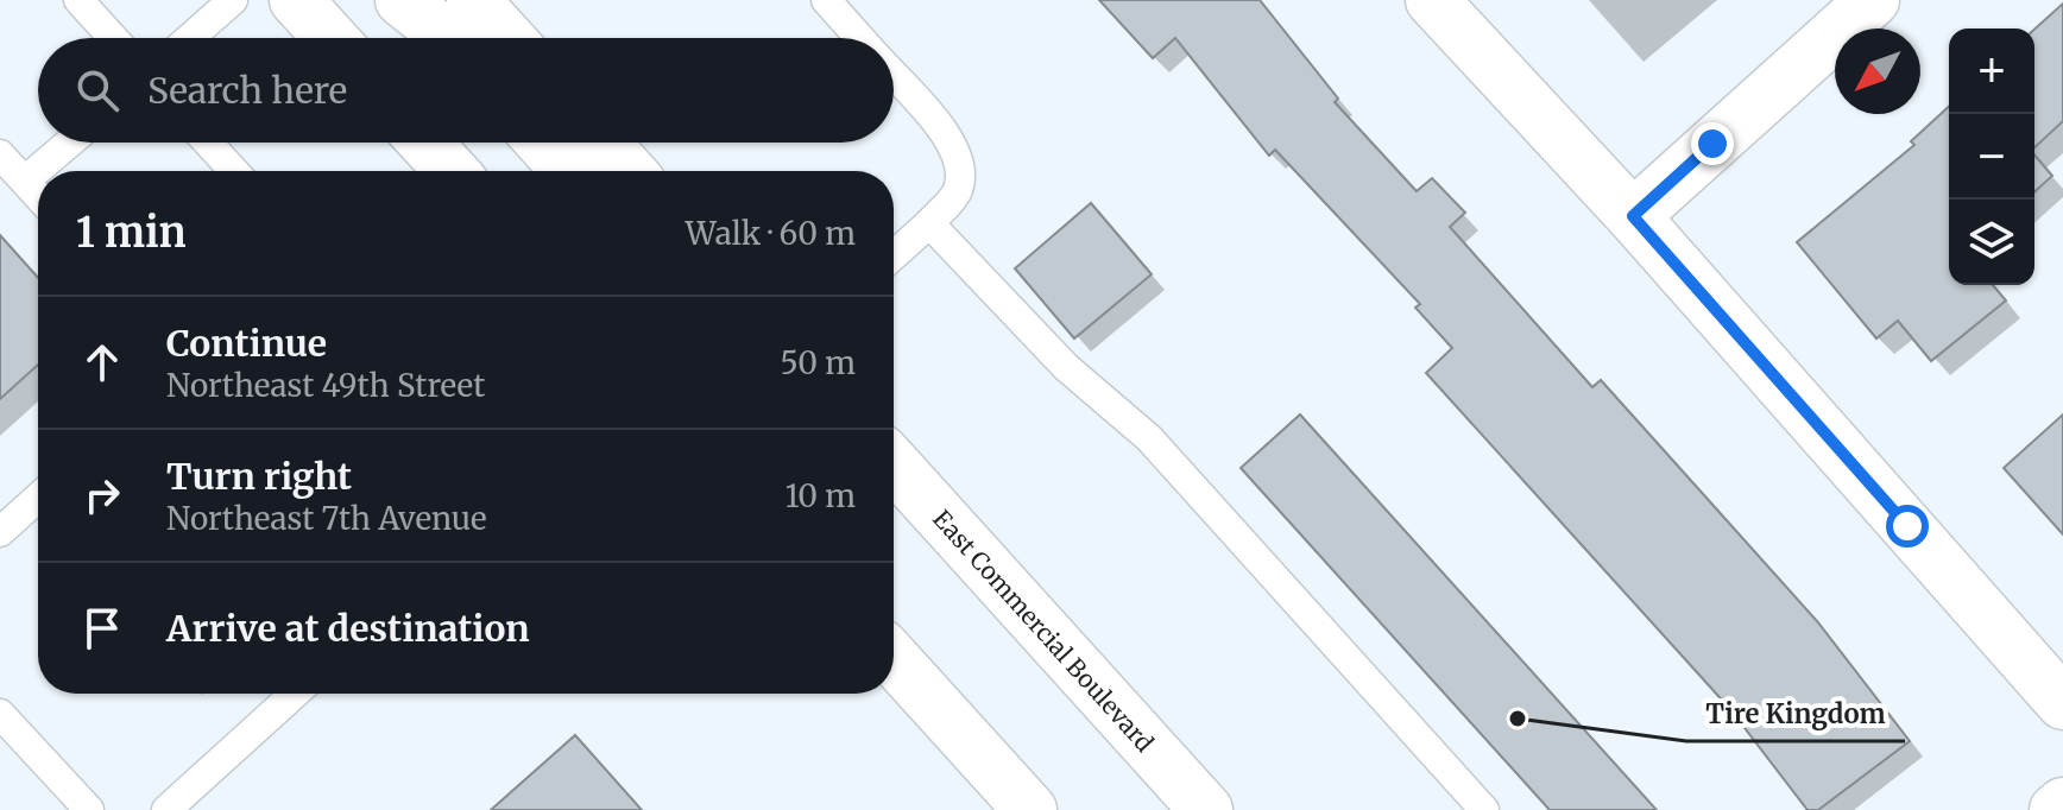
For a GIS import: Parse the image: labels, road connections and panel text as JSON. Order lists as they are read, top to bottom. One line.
{"streets":{"street":["East Commercial Boulevard"]},"places":["Tire Kingdom"],"north":"bottom left","page":{"map_buttons":["+","−"],"search":"Search here","heading":["1 min","Walk · 60 m"],"list":[["Continue","Northeast 49th Street","50 m"],["Turn right","Northeast 7th Avenue","10 m"],"Arrive at destination"]}}
